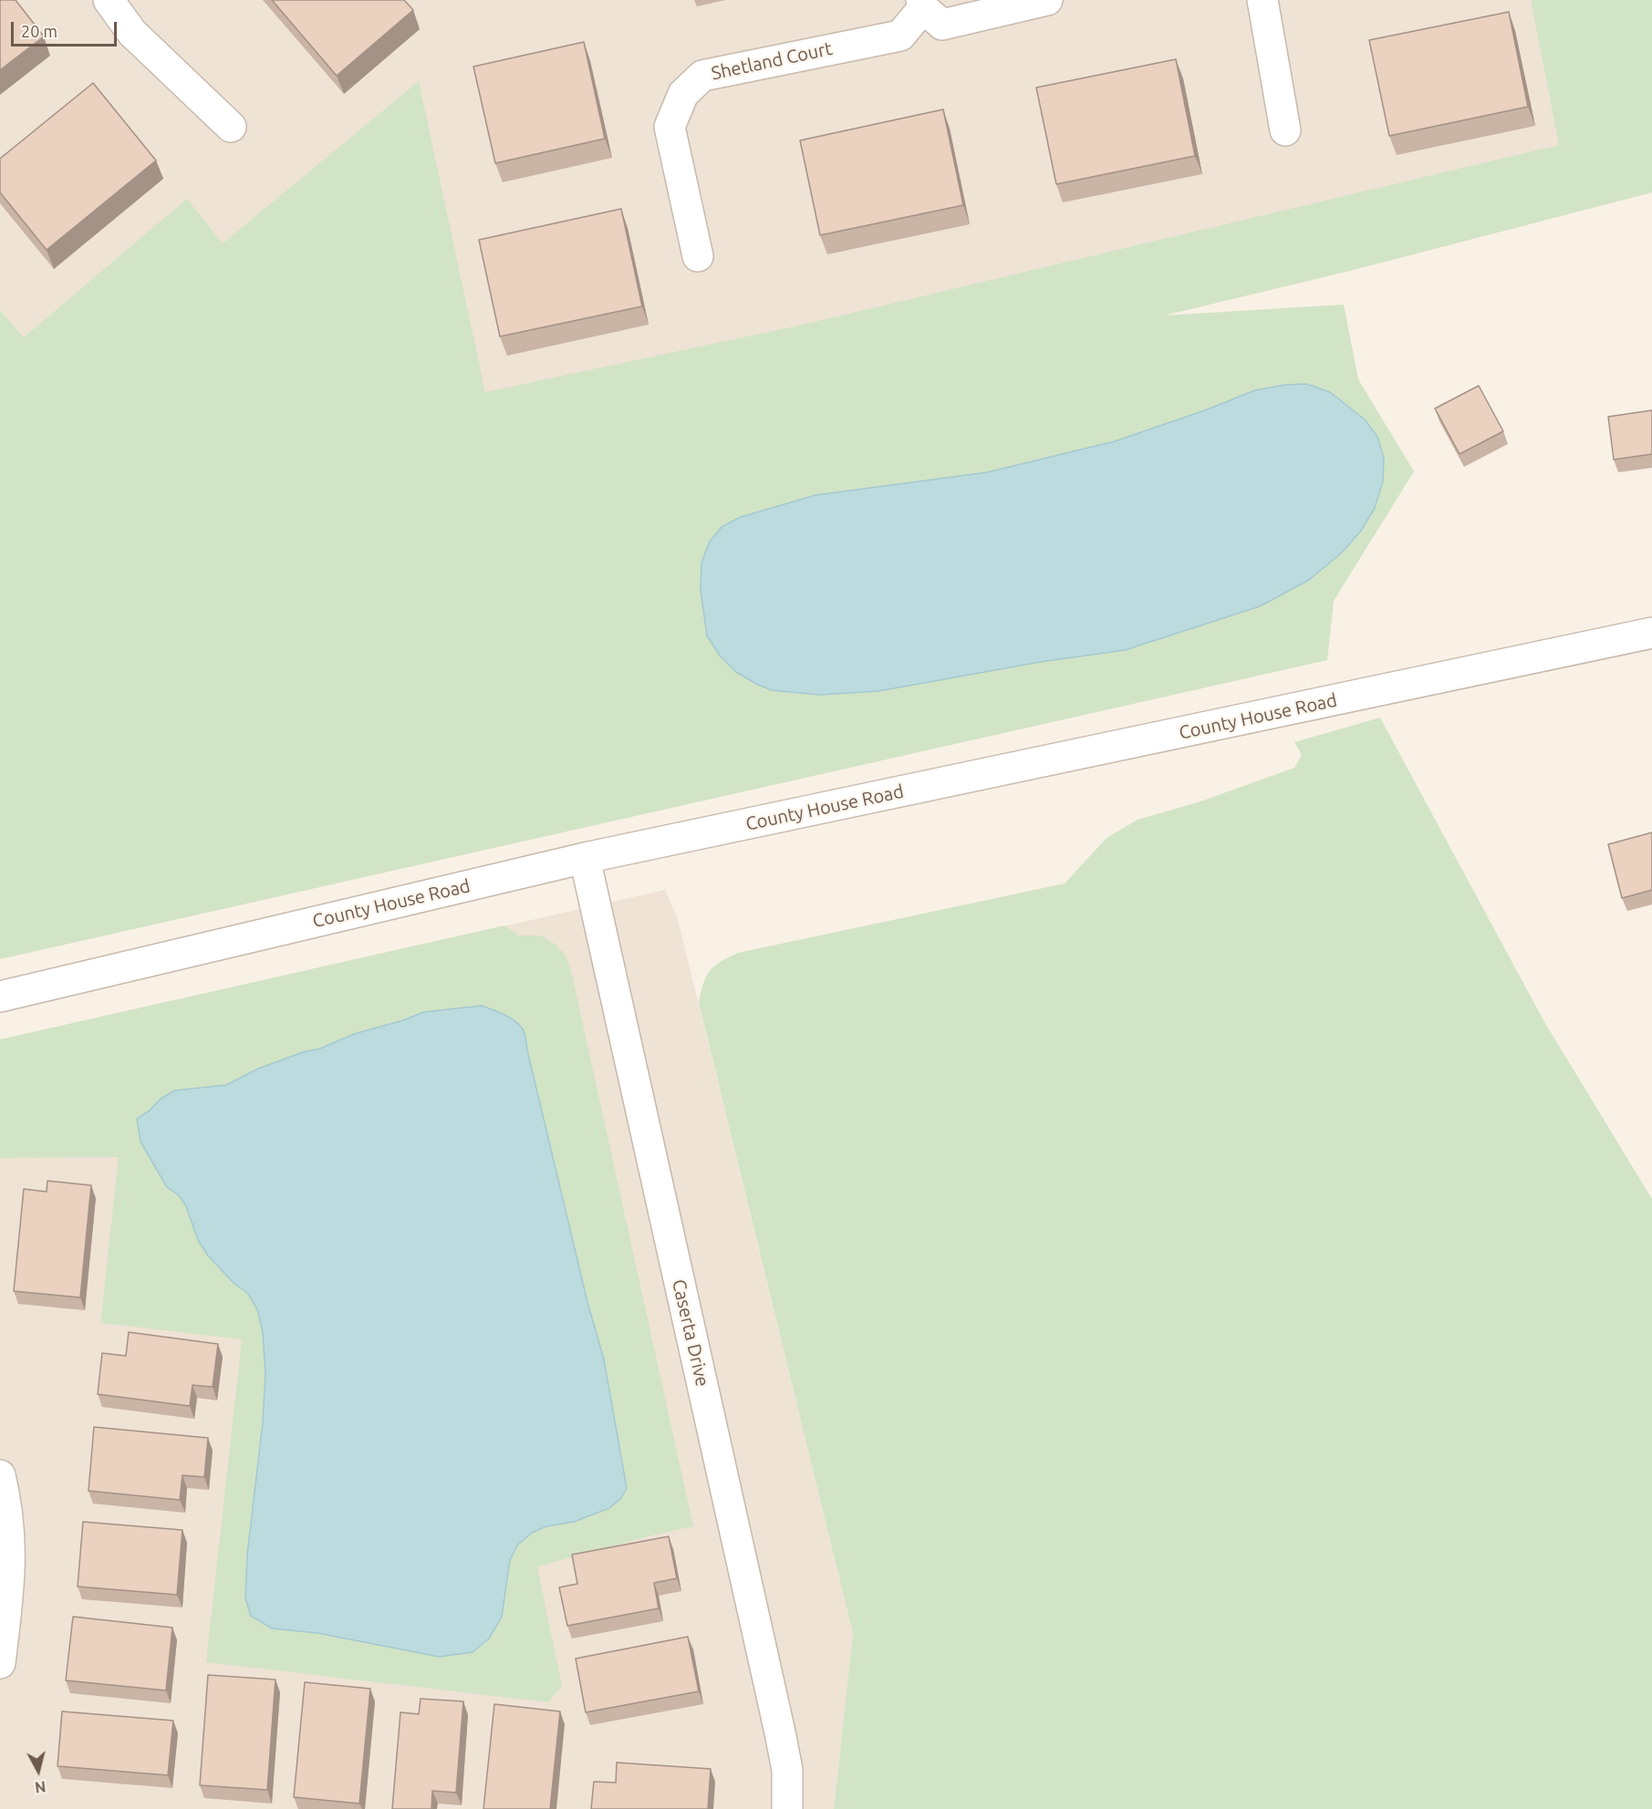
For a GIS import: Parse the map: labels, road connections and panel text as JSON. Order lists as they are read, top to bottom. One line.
{"streets":{"street":["Shetland Court","County House Road","Caserta Drive"]},"crossings":[["County House Road","Caserta Drive"]],"scale_bar":"20 m","north":"bottom"}
